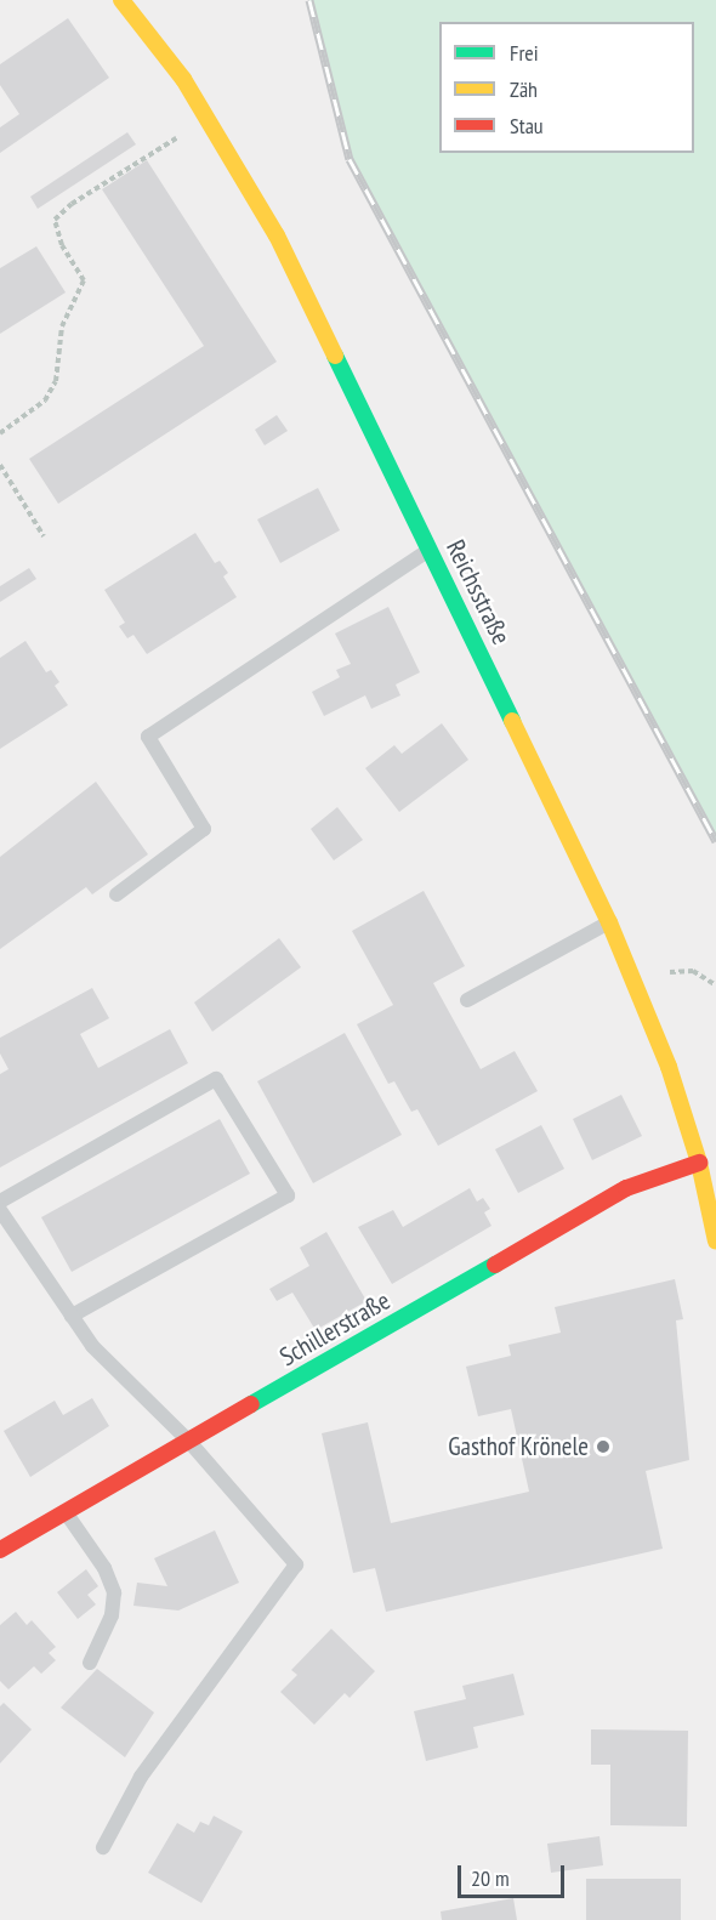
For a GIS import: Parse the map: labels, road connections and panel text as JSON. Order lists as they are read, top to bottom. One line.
{"streets":{"main road":["Reichsstraße","Schillerstraße"]},"crossings":[["Reichsstraße","Schillerstraße"]],"places":["Gasthof Krönele"],"legend":["Frei","Zäh","Stau"],"scale_bar":"20 m"}
